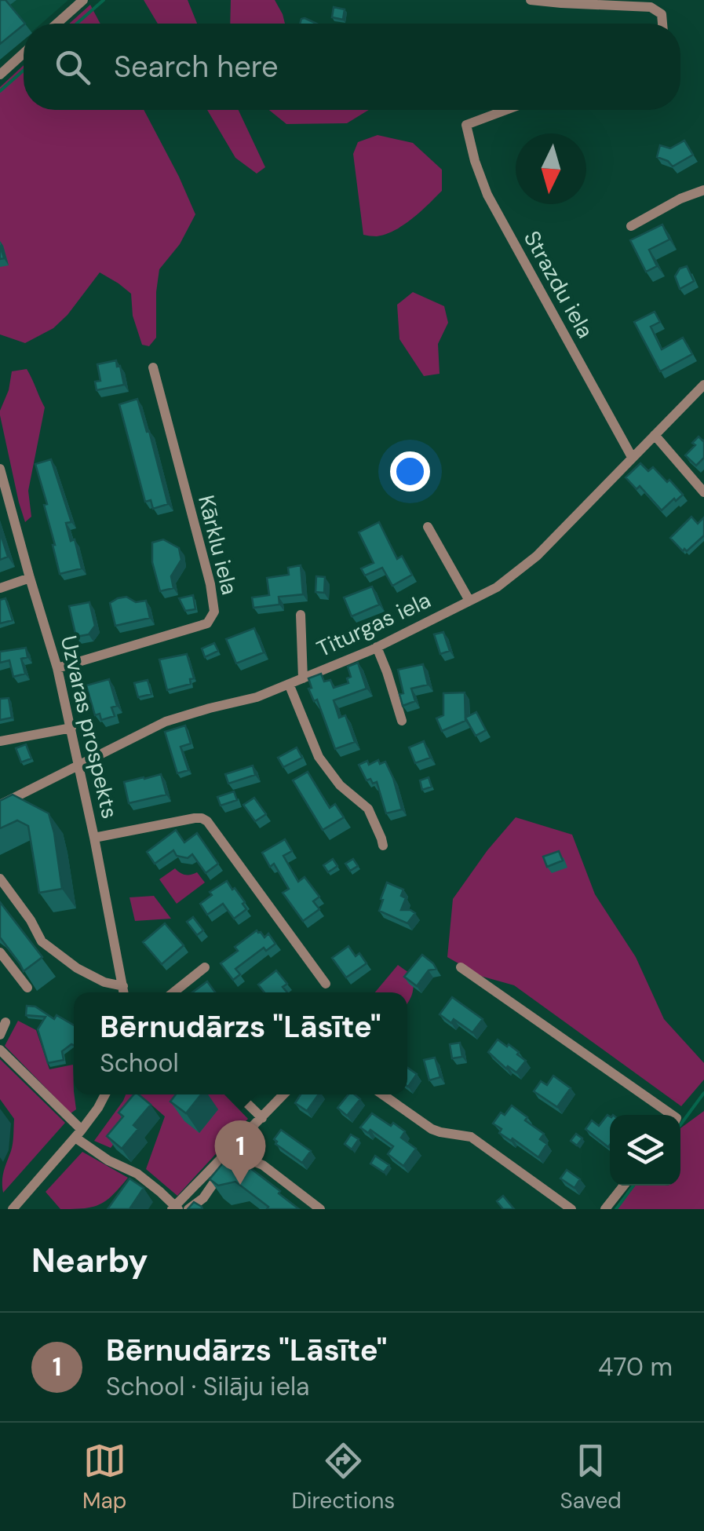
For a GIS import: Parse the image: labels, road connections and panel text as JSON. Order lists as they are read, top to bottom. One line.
{"streets":{"street":["Strazdu iela","Kārklu iela","Titurgas iela","Uzvaras prospekts"]},"crossings":[["Strazdu iela","Titurgas iela"],["Kārklu iela","Uzvaras prospekts"],["Titurgas iela","Uzvaras prospekts"]],"north":"bottom","page":{"search":"Search here","popup":["Bērnudārzs \"Lāsīte\"","School"],"pins":"1","heading":"Nearby","list":[{"mark":"1","name":"Bērnudārzs \"Lāsīte\"","note":"School · Silāju iela","value":"470 m"}],"nav":["Map","Directions","Saved"]}}
